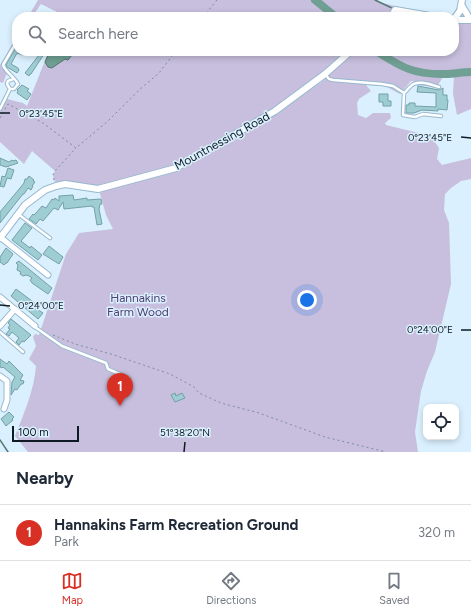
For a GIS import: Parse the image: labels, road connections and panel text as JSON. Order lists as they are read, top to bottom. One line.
{"streets":{"street":["Mountnessing Road"]},"parks":["Hannakins Farm Wood"],"scale_bar":"100 m","page":{"search":"Search here","pins":"1","scale":"100 m","heading":"Nearby","list":[{"mark":"1","name":"Hannakins Farm Recreation Ground","note":"Park","value":"320 m"}],"nav":["Map","Directions","Saved"]},"coordinates":["0°23'45\"E","0°24'00\"E","51°38'20\"N"]}
